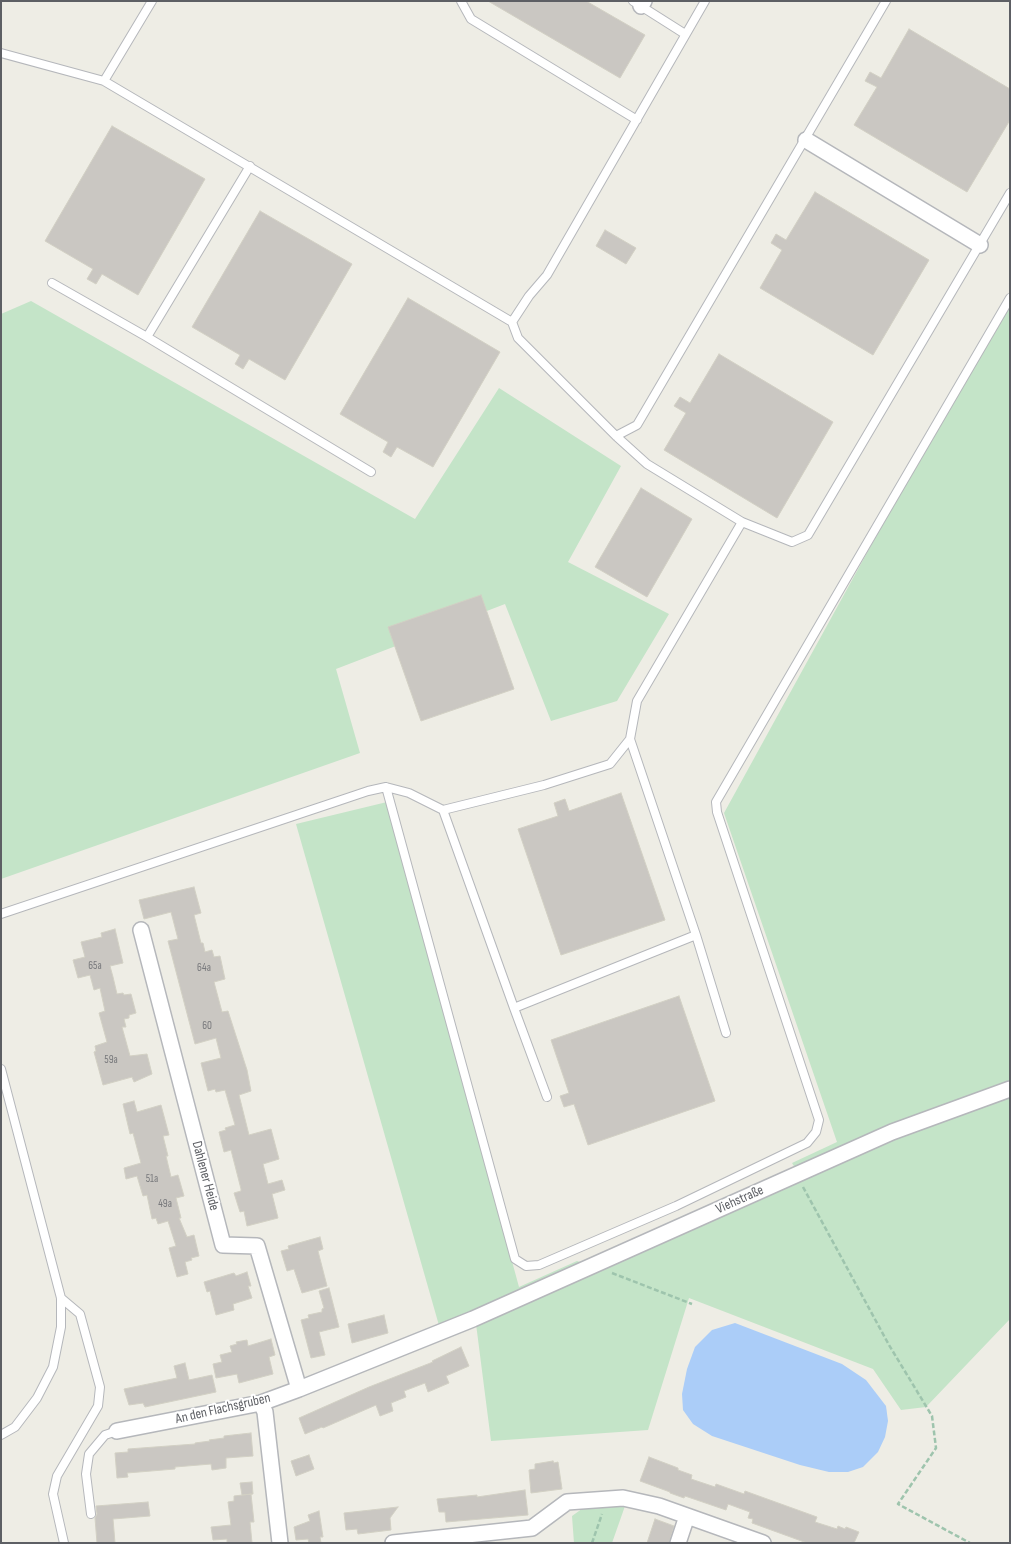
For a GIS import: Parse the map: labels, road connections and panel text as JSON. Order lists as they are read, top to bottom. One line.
{"streets":{"street":["Dahlener Heide","Viehstraße","An den Flachsgruben"]},"crossings":[["Dahlener Heide","An den Flachsgruben"],["Viehstraße","An den Flachsgruben"]],"house_numbers":["65a","64a","60","59a","51a","49a"]}
